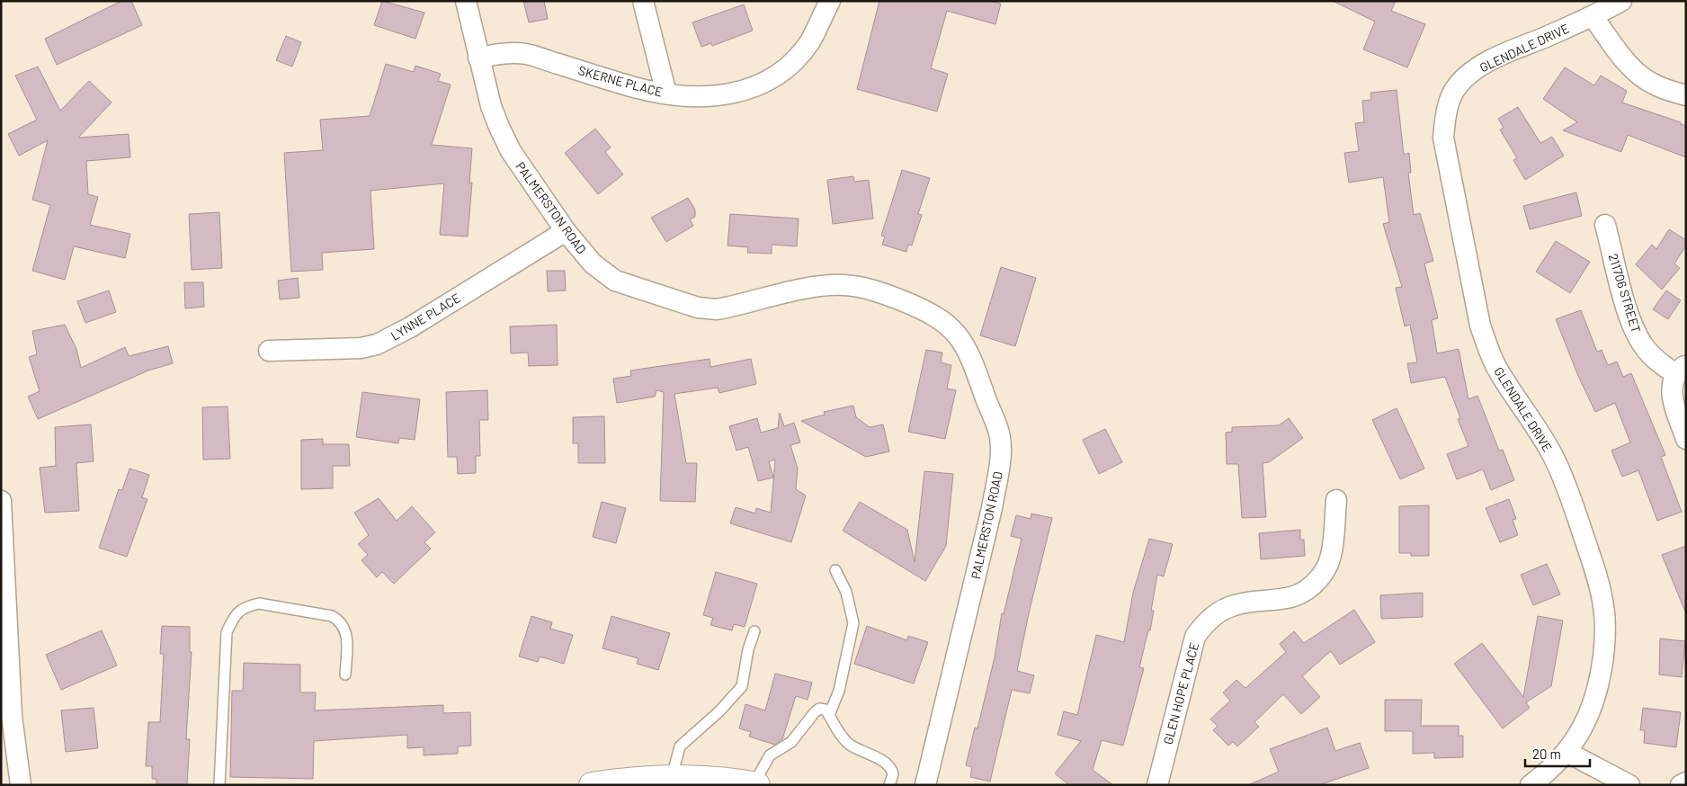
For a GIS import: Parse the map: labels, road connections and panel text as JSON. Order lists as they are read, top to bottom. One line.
{"streets":{"street":["GLENDALE DRIVE","SKERNE PLACE","PALMERSTON ROAD","211706 STREET","LYNNE PLACE","GLEN HOPE PLACE"]},"crossings":[["SKERNE PLACE","PALMERSTON ROAD"],["PALMERSTON ROAD","LYNNE PLACE"]],"scale_bar":"20 m"}
